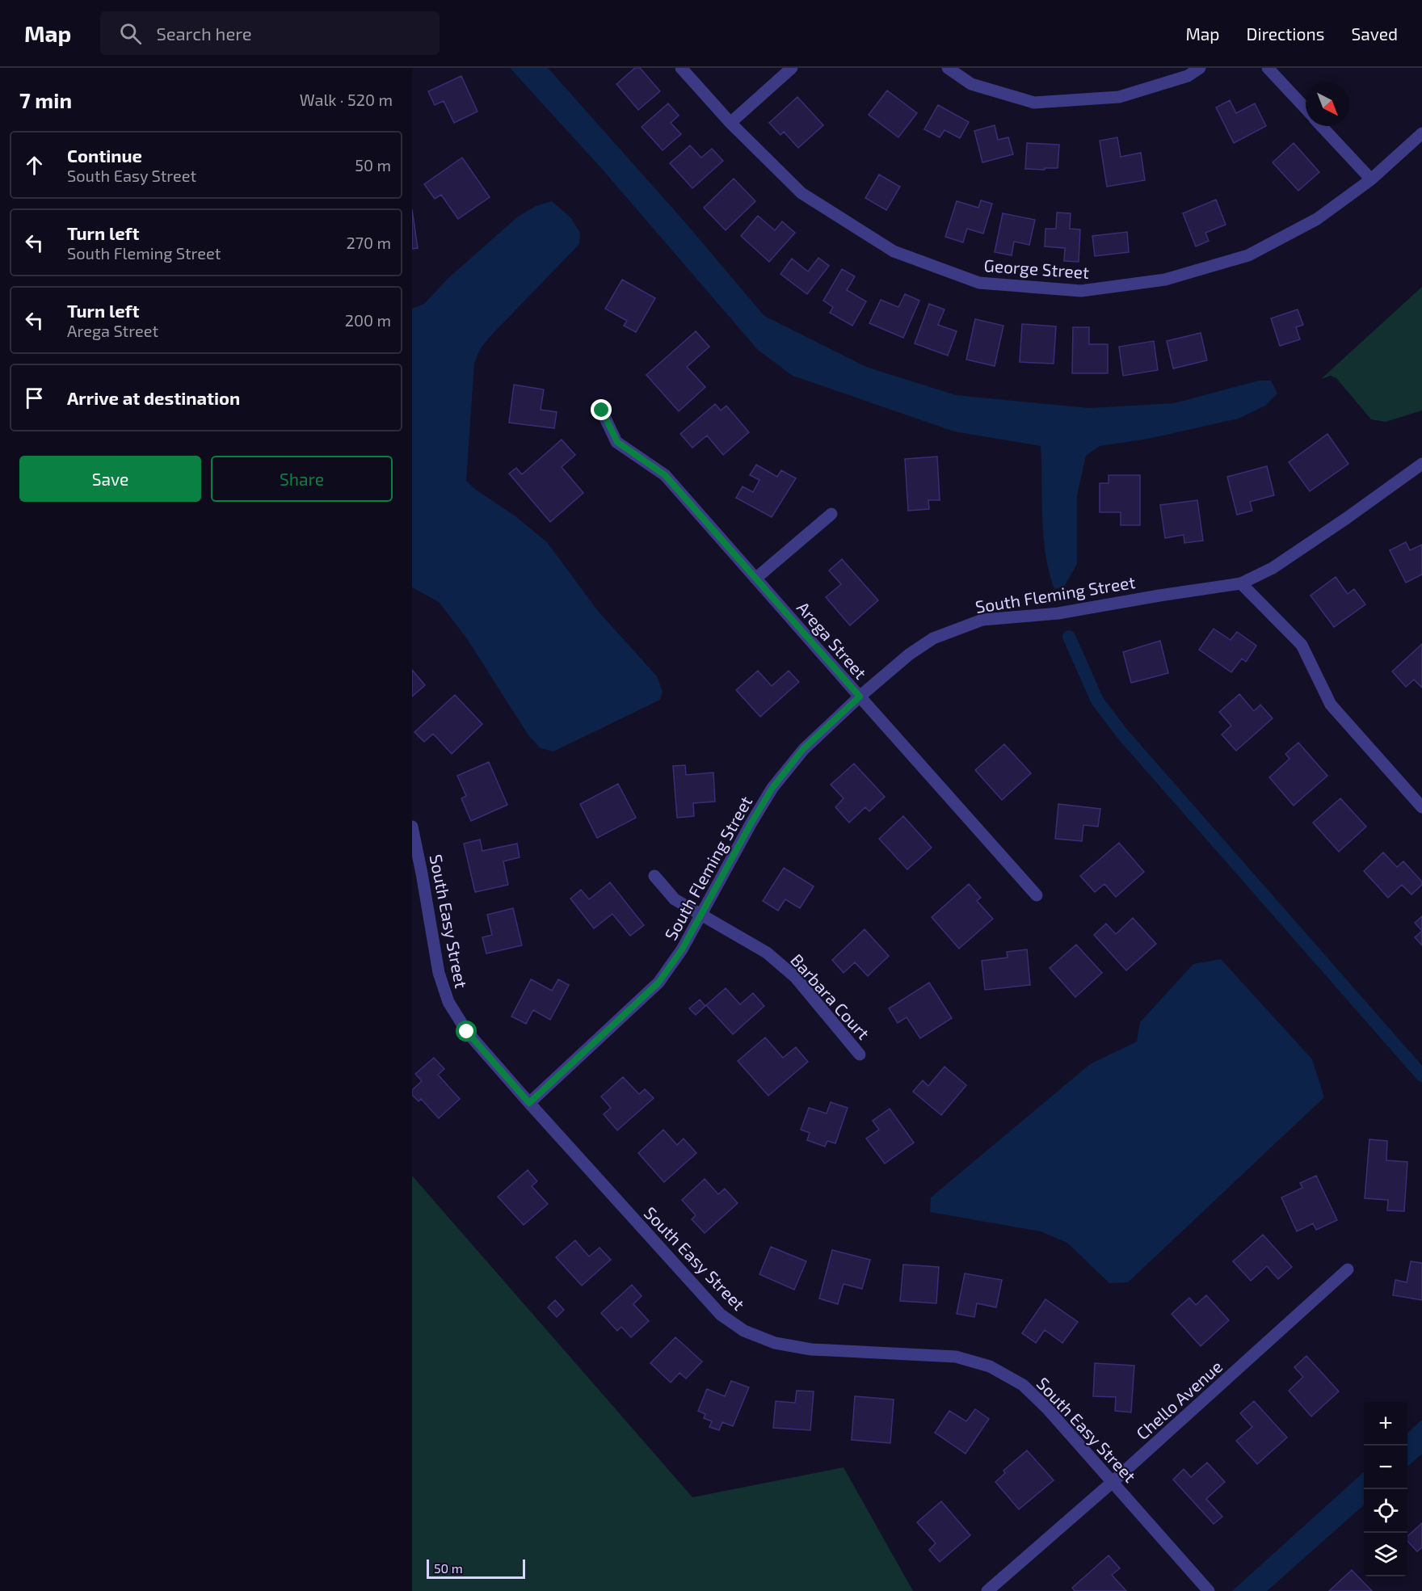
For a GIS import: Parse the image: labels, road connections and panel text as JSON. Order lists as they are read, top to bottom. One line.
{"streets":{"street":["George Street","South Fleming Street","Arega Street","South Easy Street","Barbara Court","Chello Avenue"]},"crossings":[["South Fleming Street","Arega Street"],["South Fleming Street","South Easy Street"],["South Fleming Street","Barbara Court"],["South Easy Street","Chello Avenue"]],"scale_bar":"50 m","north":"bottom right","page":{"header":"Map","search":"Search here","nav":["Map","Directions","Saved"],"heading":["7 min","Walk · 520 m"],"list":[["Continue","South Easy Street","50 m"],["Turn left","South Fleming Street","270 m"],["Turn left","Arega Street","200 m"],"Arrive at destination"],"buttons":["Save","Share"],"map_buttons":["+","−"],"scale":"50 m"}}
